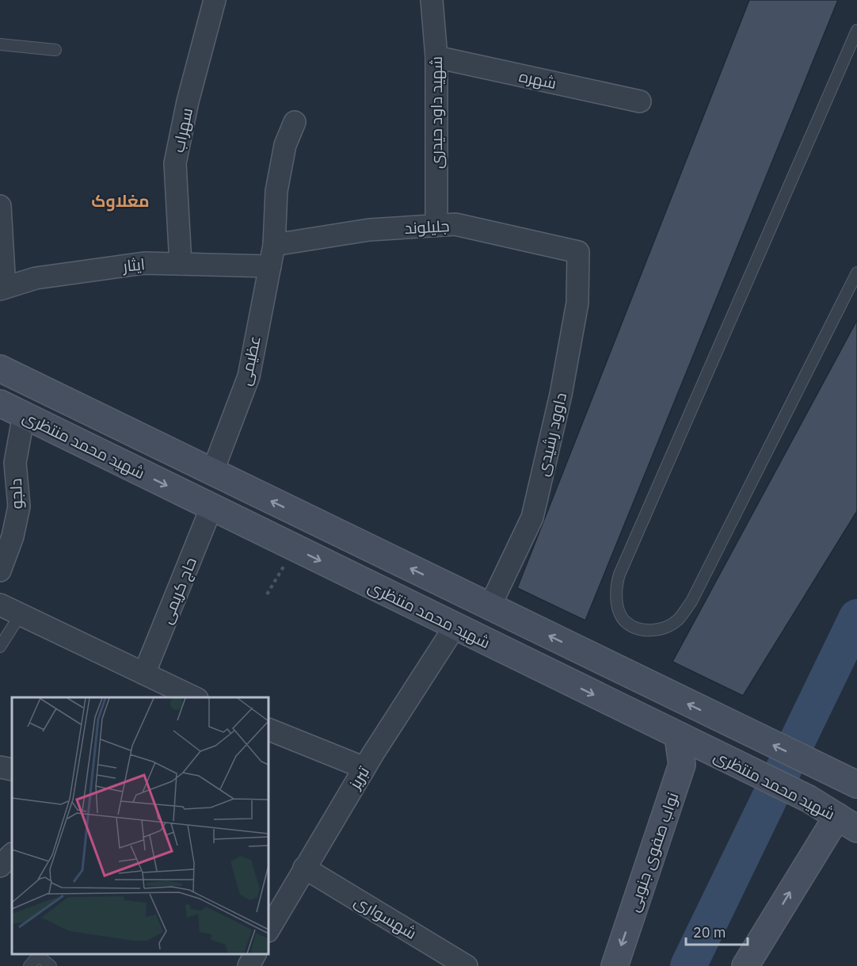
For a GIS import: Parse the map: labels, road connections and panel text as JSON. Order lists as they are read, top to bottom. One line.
{"streets":{"main road":["شهید محمد منتظری","نواب صفوی جنوبی"],"street":["شهره","شهید داود حیدری","سهراب","جلیلوند","ایثار","عظیمی","داوود رشیدی","دلجو","حاج کریمی","تبریز","شهسواری"]},"crossings":[["شهره","شهید داود حیدری"],["شهید داود حیدری","جلیلوند"],["سهراب","ایثار"],["جلیلوند","عظیمی"],["جلیلوند","داوود رشیدی"],["ایثار","عظیمی"],["عظیمی","شهید محمد منتظری"],["داوود رشیدی","شهید محمد منتظری"],["شهید محمد منتظری","دلجو"],["شهید محمد منتظری","حاج کریمی"],["شهید محمد منتظری","تبریز"],["شهید محمد منتظری","نواب صفوی جنوبی"],["تبریز","شهسواری"]],"districts":["مغلاوک"],"scale_bar":"20 m"}
